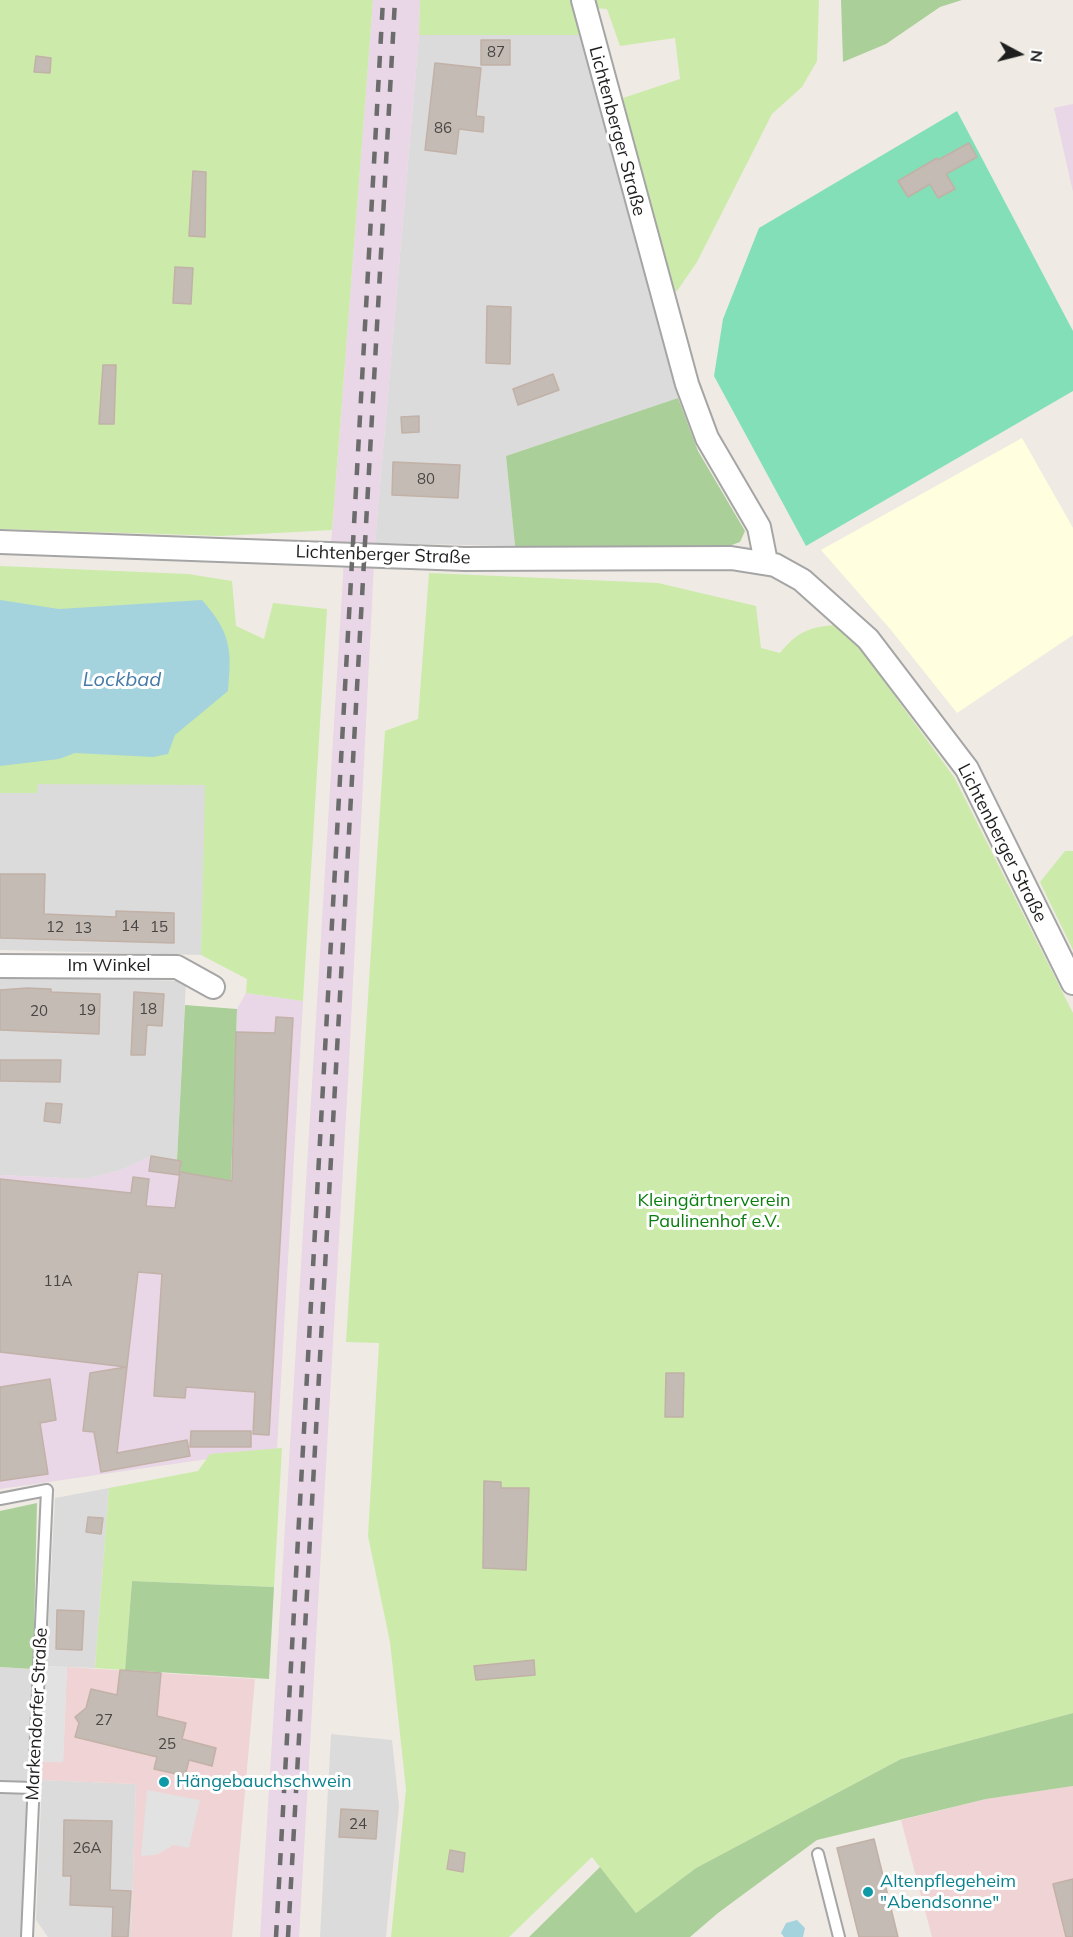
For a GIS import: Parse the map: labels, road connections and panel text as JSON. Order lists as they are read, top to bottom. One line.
{"streets":{"street":["Lichtenberger Straße","Im Winkel"],"lane":["Markendorfer Straße"]},"water":["Lockbad"],"parks":["Kleingärtnerverein Paulinenhof e.V."],"places":["Hängebauchschwein","Altenpflegeheim \"Abendsonne\""],"house_numbers":["87","86","80","14","12","15","13","18","19","20","11A","27","25","24","26A"],"north":"right"}
